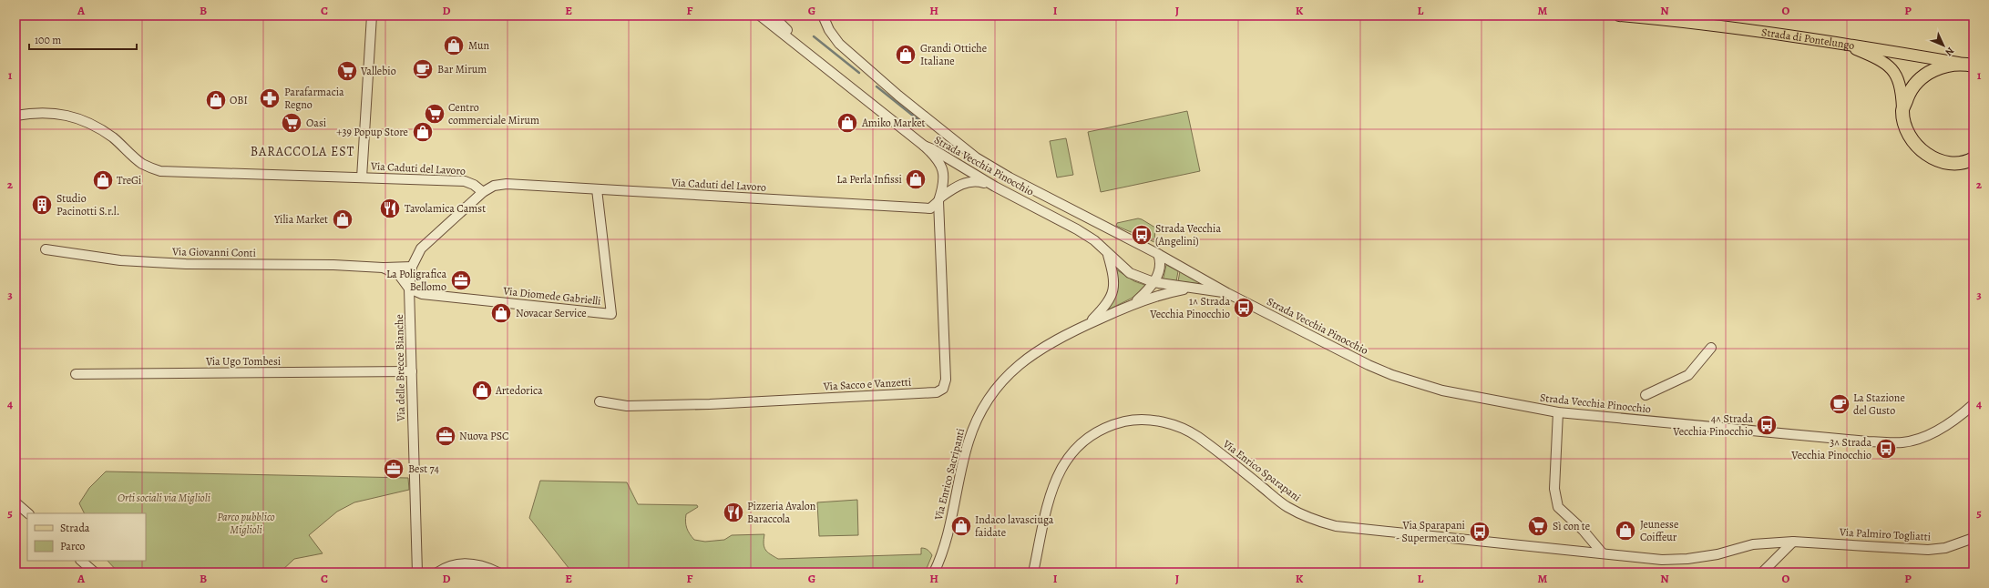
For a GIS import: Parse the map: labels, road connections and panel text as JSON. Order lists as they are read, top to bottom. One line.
{"streets":{"highway":["Strada di Pontelungo"],"street":["Strada Vecchia Pinocchio","Via Caduti del Lavoro","Via Giovanni Conti","Via Diomede Gabrielli","Via Ugo Tombesi","Via delle Brecce Bianche","Via Sacco e Vanzetti","Via Enrico Sparapani","Via Enrico Sacripanti","Via Palmiro Togliatti"]},"crossings":[["Strada Vecchia Pinocchio","Via Sacco e Vanzetti"],["Strada Vecchia Pinocchio","Via Enrico Sacripanti"],["Via Caduti del Lavoro","Via Diomede Gabrielli"],["Via Caduti del Lavoro","Via delle Brecce Bianche"],["Via Caduti del Lavoro","Via Sacco e Vanzetti"],["Via Giovanni Conti","Via Diomede Gabrielli"],["Via Giovanni Conti","Via delle Brecce Bianche"],["Via Diomede Gabrielli","Via delle Brecce Bianche"],["Via Ugo Tombesi","Via delle Brecce Bianche"],["Via Enrico Sparapani","Via Palmiro Togliatti"]],"districts":["BARACCOLA EST"],"parks":["Orti sociali via Miglioli","Parco pubblico Miglioli"],"places":{"shop":["Mun","Grandi Ottiche Italiane","OBI","Amiko Market","+39 Popup Store","La Perla Infissi","TreGi","Yilia Market","Novacar Service","Artedorica","Indaco lavasciuga faidate","Jeunesse Coiffeur"],"cafe":["Bar Mirum","La Stazione del Gusto"],"supermarket":["Vallebio","Centro commerciale Mirum","Oasi","Sì con te"],"pharmacy":["Parafarmacia Regno"],"building":["Studio Pacinotti S.r.l."],"restaurant":["Tavolamica Camst","Pizzeria Avalon Baraccola"],"bus stop":["Strada Vecchia (Angelini)","1^ Strada Vecchia Pinocchio","4^ Strada Vecchia Pinocchio","3^ Strada Vecchia Pinocchio","Via Sparapani - Supermercato"],"office":["La Poligrafica Bellomo","Nuova PSC","Best 74"]},"legend":["Strada","Parco"],"scale_bar":"100 m","north":"bottom right","grid":{"columns":["A","B","C","D","E","F","G","H","I","J","K","L","M","N","O","P"],"rows":["1","2","3","4","5"]}}
